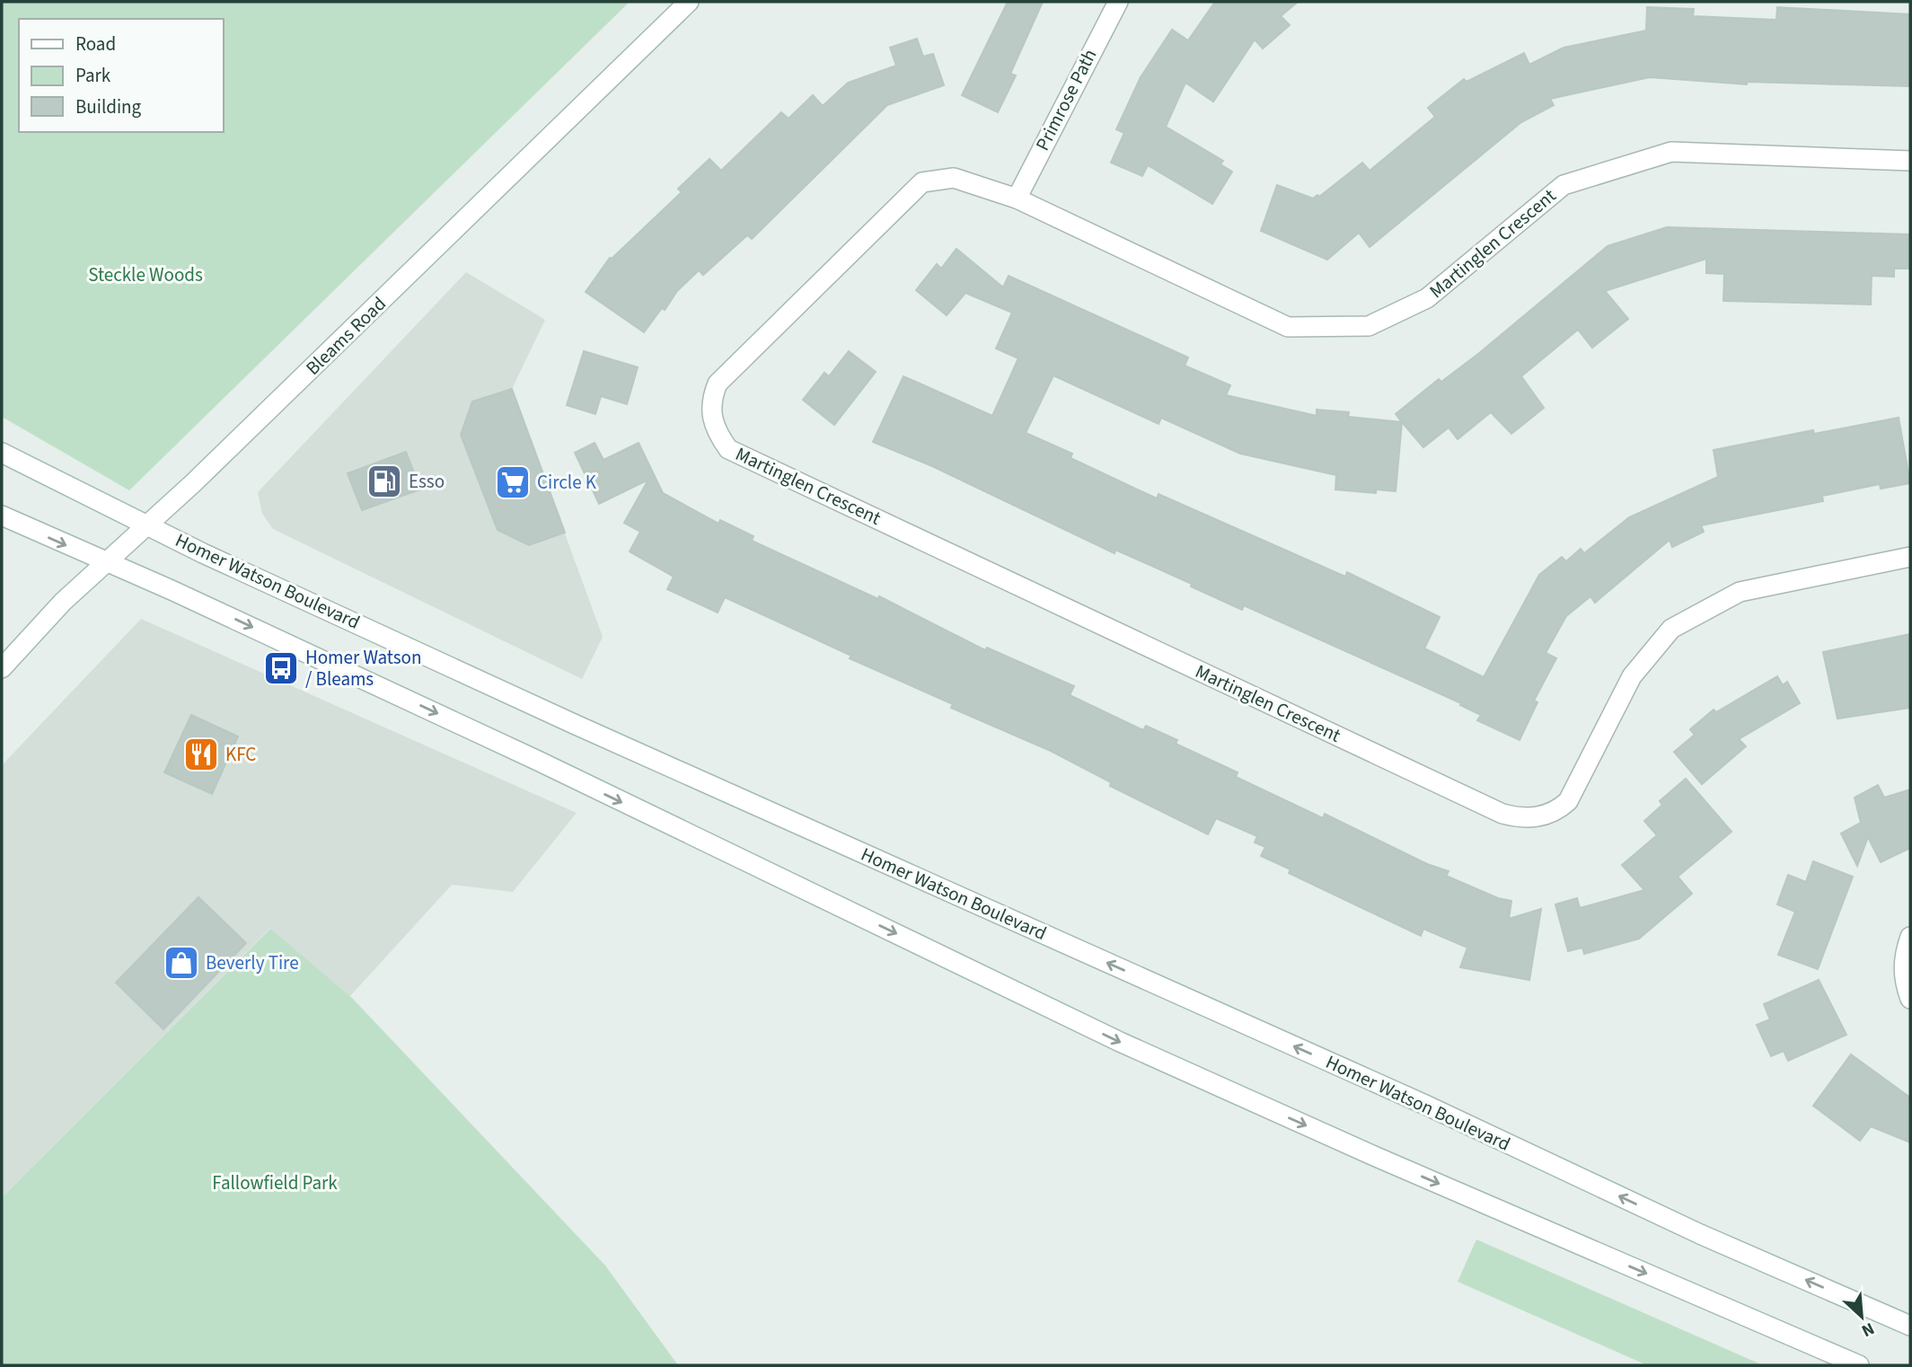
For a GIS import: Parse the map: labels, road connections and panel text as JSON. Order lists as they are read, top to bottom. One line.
{"streets":{"main road":["Primrose Path","Martinglen Crescent","Bleams Road","Homer Watson Boulevard"]},"crossings":[["Primrose Path","Martinglen Crescent"],["Bleams Road","Homer Watson Boulevard"]],"parks":["Steckle Woods","Fallowfield Park"],"places":{"fuel station":["Esso"],"supermarket":["Circle K"],"bus stop":["Homer Watson / Bleams"],"restaurant":["KFC"],"shop":["Beverly Tire"]},"legend":["Road","Park","Building"],"north":"bottom right"}
